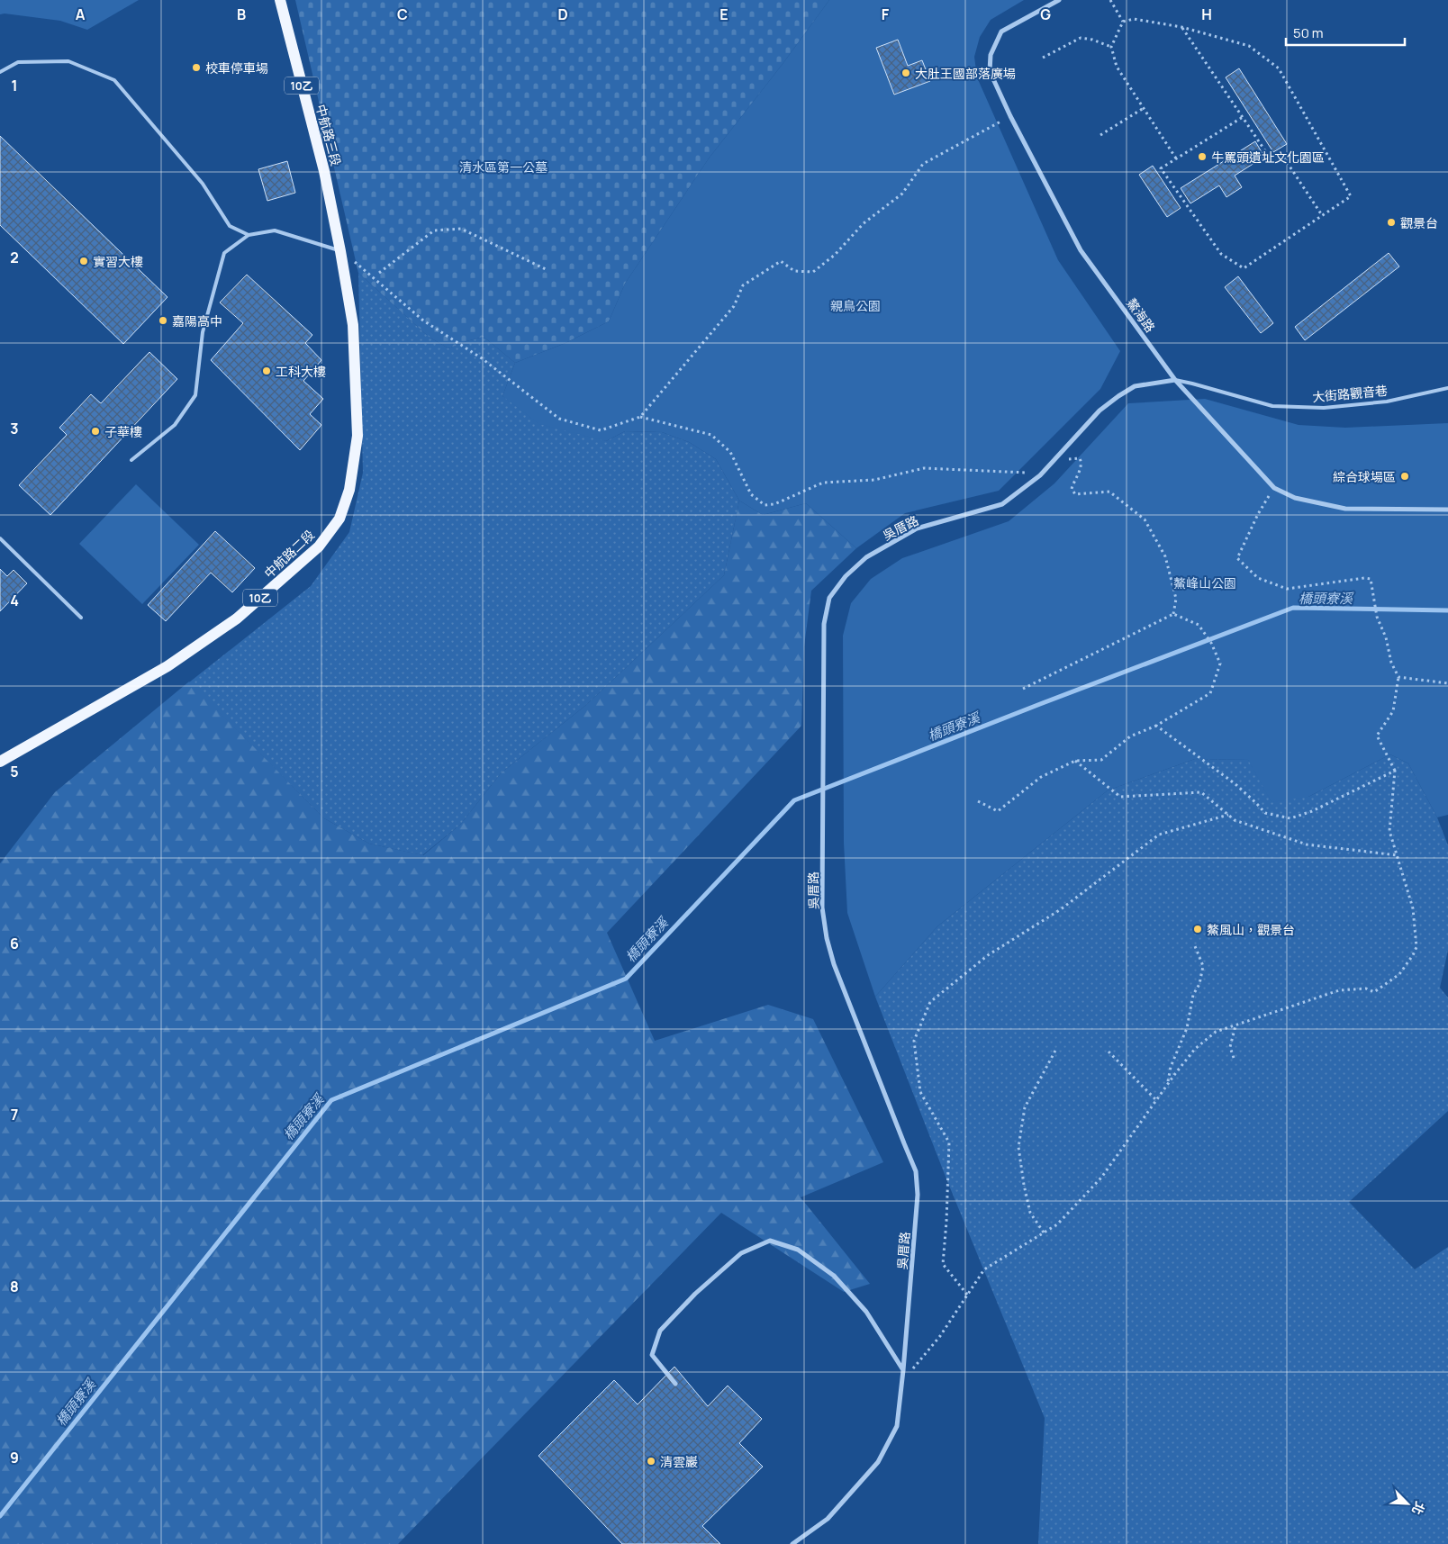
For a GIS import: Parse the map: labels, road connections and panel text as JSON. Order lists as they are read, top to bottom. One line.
{"streets":{"main road":["10乙","中航路三段","中航路二段"],"street":["鰲海路","吳厝路"],"lane":["大街路觀音巷"]},"crossings":[["中航路三段","中航路二段"],["鰲海路","大街路觀音巷"],["鰲海路","吳厝路"],["大街路觀音巷","吳厝路"]],"water":["橋頭寮溪"],"parks":["清水區第一公墓","親鳥公園","鰲峰山公園"],"places":["校車停車場","大肚王國部落廣場","牛罵頭遺址文化園區","觀景台","實習大樓","嘉陽高中","工科大樓","子華樓","綜合球場區","鰲風山，觀景台","清雲巖"],"scale_bar":"50 m","north":"bottom right","grid":{"columns":["A","B","C","D","E","F","G","H"],"rows":["1","2","3","4","5","6","7","8","9"]}}
